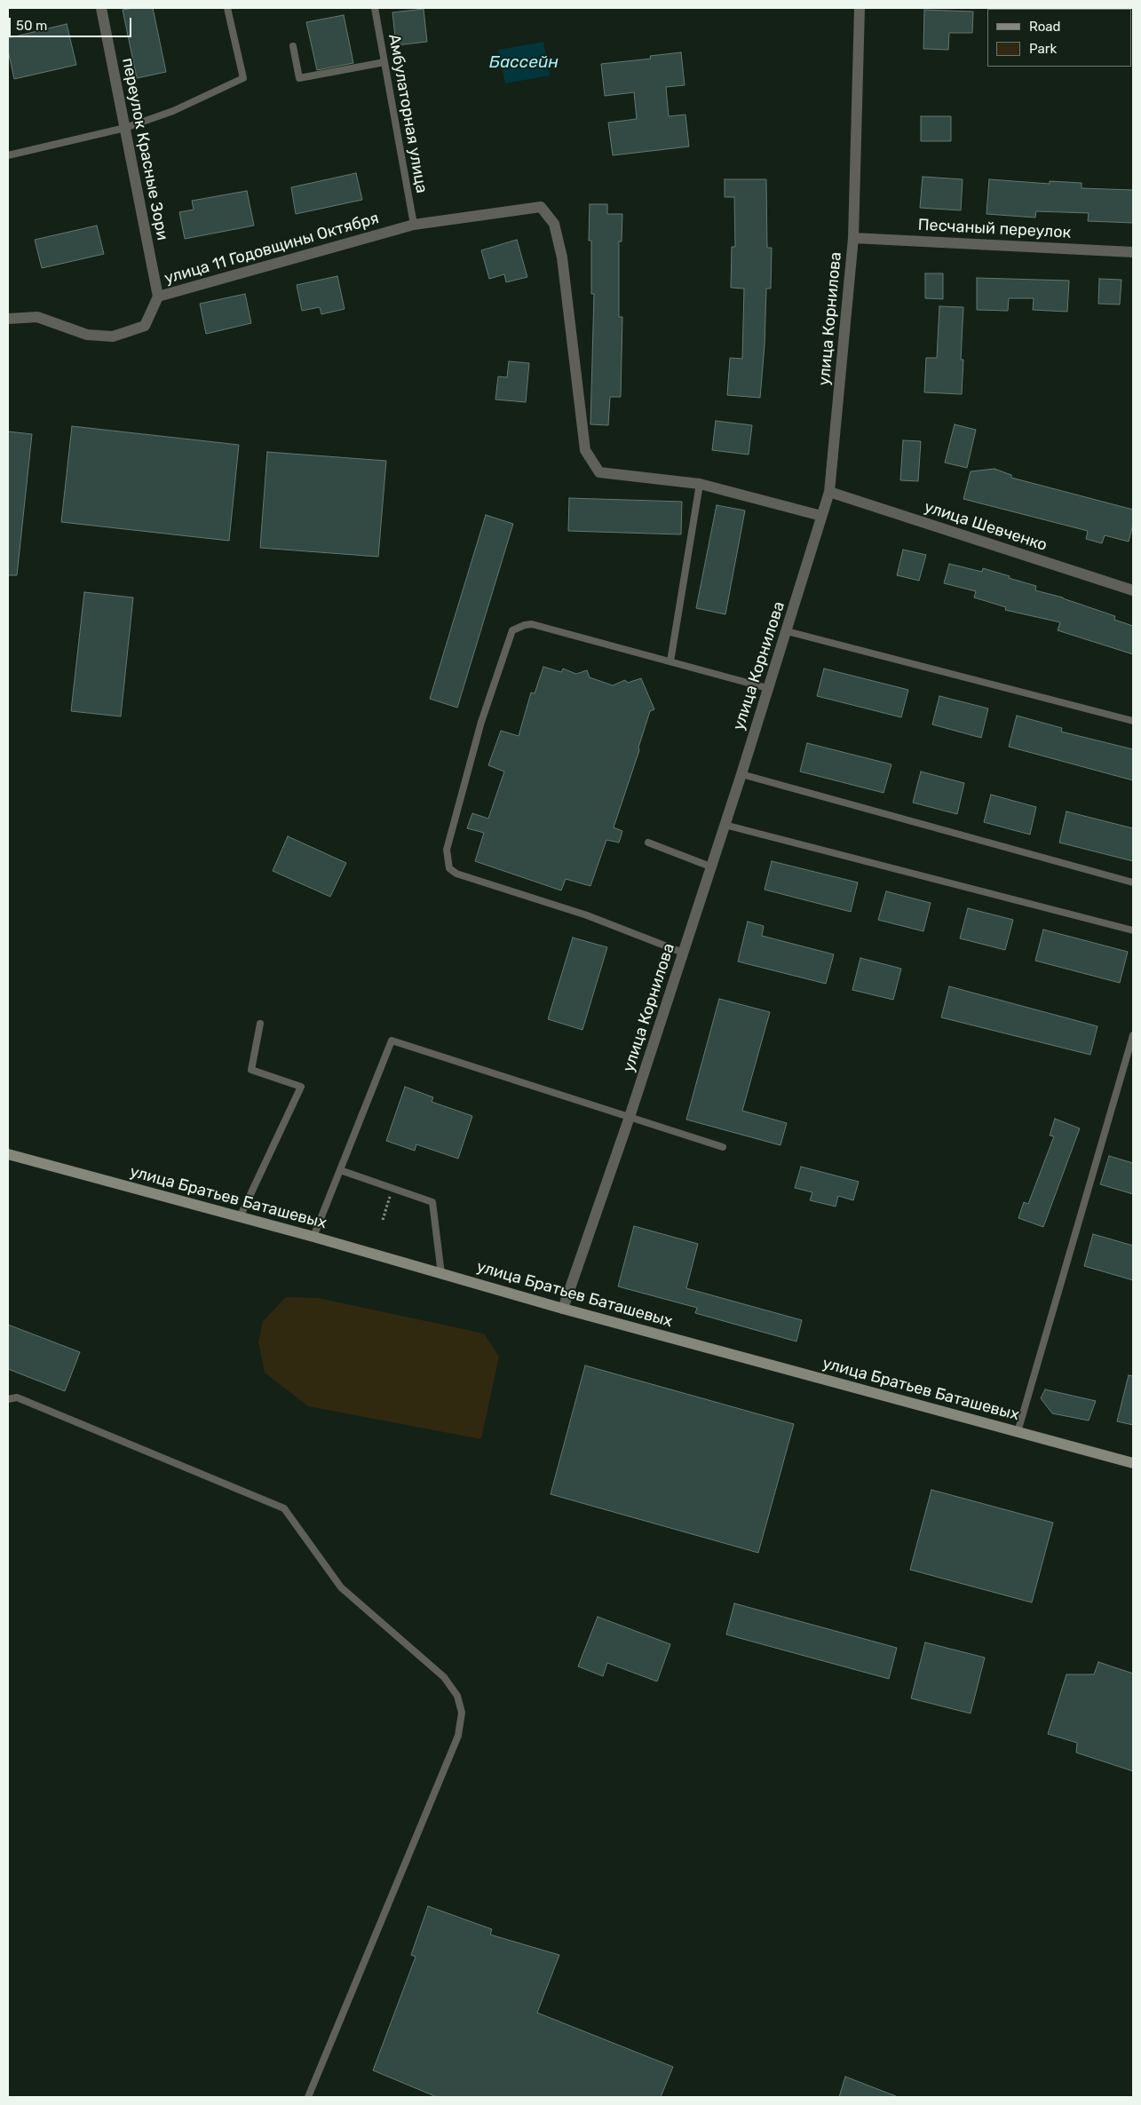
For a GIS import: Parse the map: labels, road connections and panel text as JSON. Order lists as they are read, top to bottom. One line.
{"streets":{"street":["переулок Красные Зори","Песчаный переулок","улица 11 Годовщины Октября","улица Корнилова","улица Шевченко","улица Братьев Баташевых"],"lane":["Амбулаторная улица"]},"crossings":[["Амбулаторная улица","улица 11 Годовщины Октября"],["переулок Красные Зори","улица 11 Годовщины Октября"],["Песчаный переулок","улица Корнилова"],["улица Корнилова","улица Шевченко"],["улица Корнилова","улица Братьев Баташевых"]],"water":["Бассейн"],"legend":["Road","Park"],"scale_bar":"50 m"}
